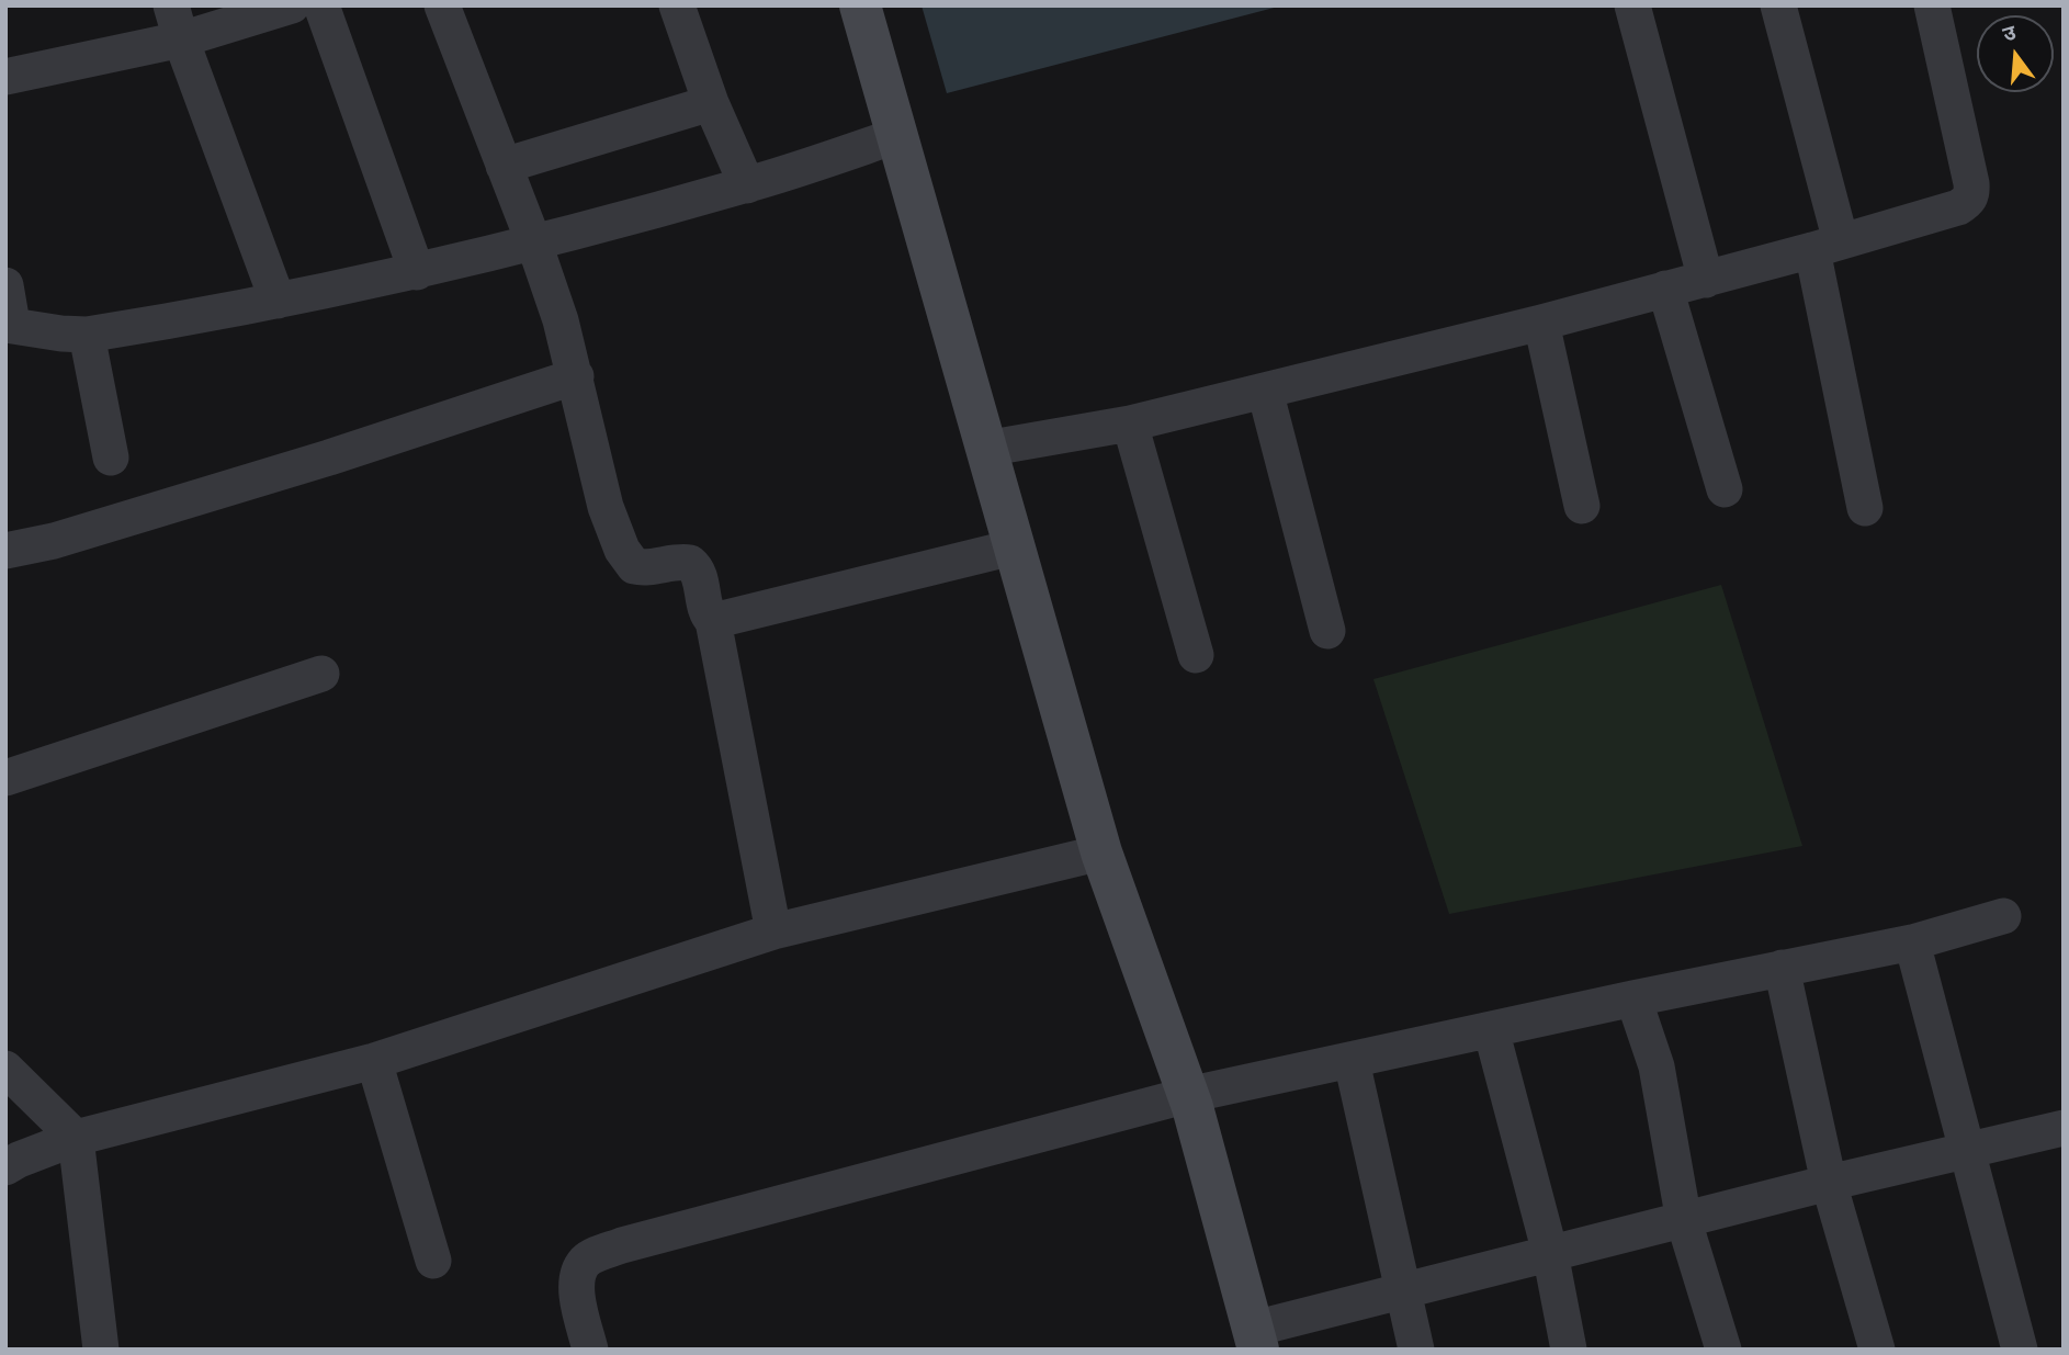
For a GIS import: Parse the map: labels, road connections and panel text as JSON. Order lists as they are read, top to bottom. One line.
{"north":"top"}
